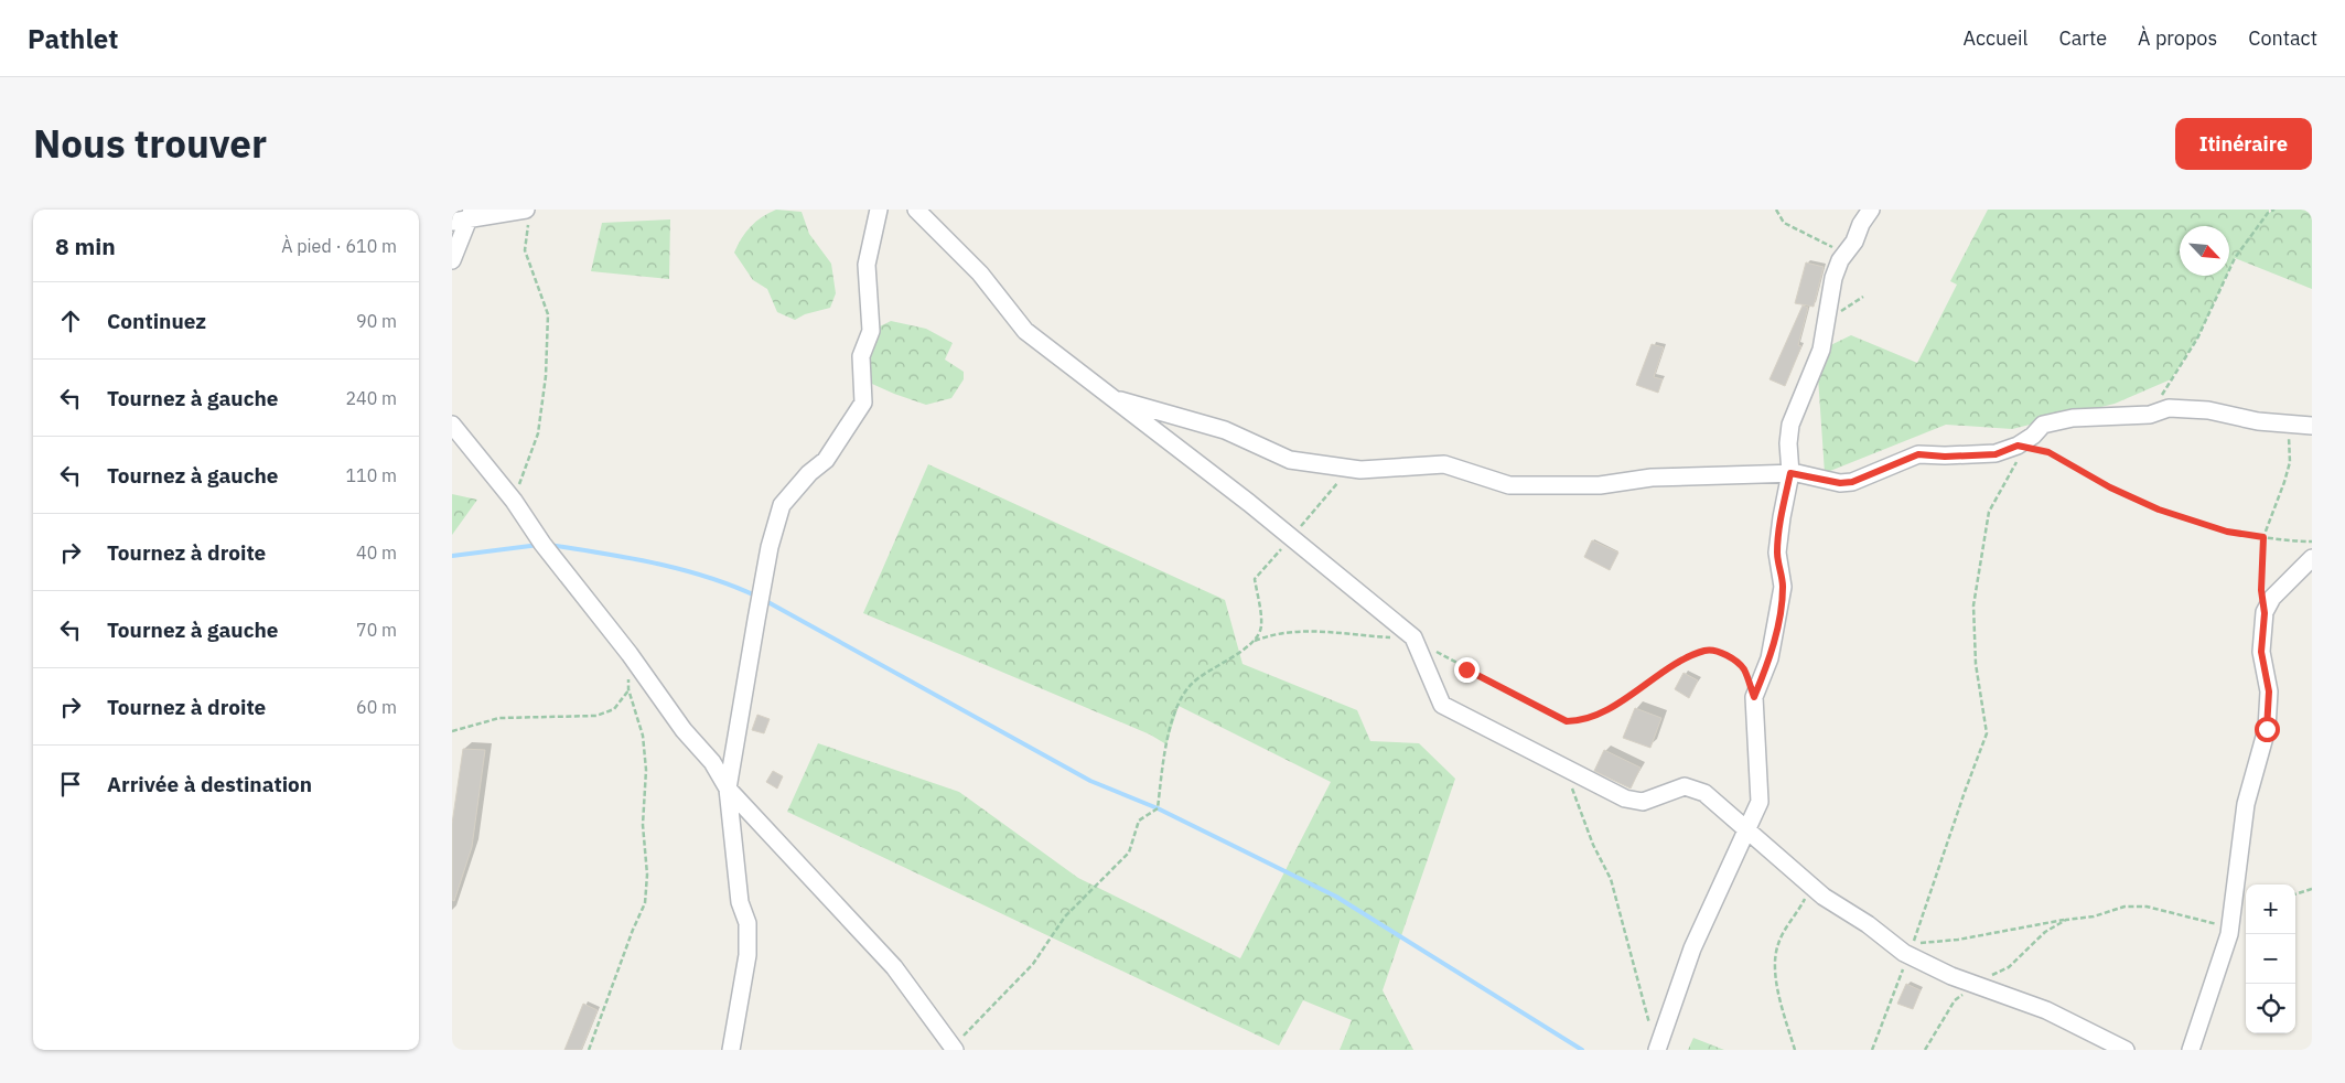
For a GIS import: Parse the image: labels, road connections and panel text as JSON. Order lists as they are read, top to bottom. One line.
{"north":"bottom right","page":{"header":"Pathlet","nav":["Accueil","Carte","À propos","Contact"],"title":"Nous trouver","buttons":"Itinéraire","heading":["8 min","À pied · 610 m"],"list":[["Continuez","90 m"],["Tournez à gauche","240 m"],["Tournez à gauche","110 m"],["Tournez à droite","40 m"],["Tournez à gauche","70 m"],["Tournez à droite","60 m"],"Arrivée à destination"],"map_buttons":["+","−"]}}
